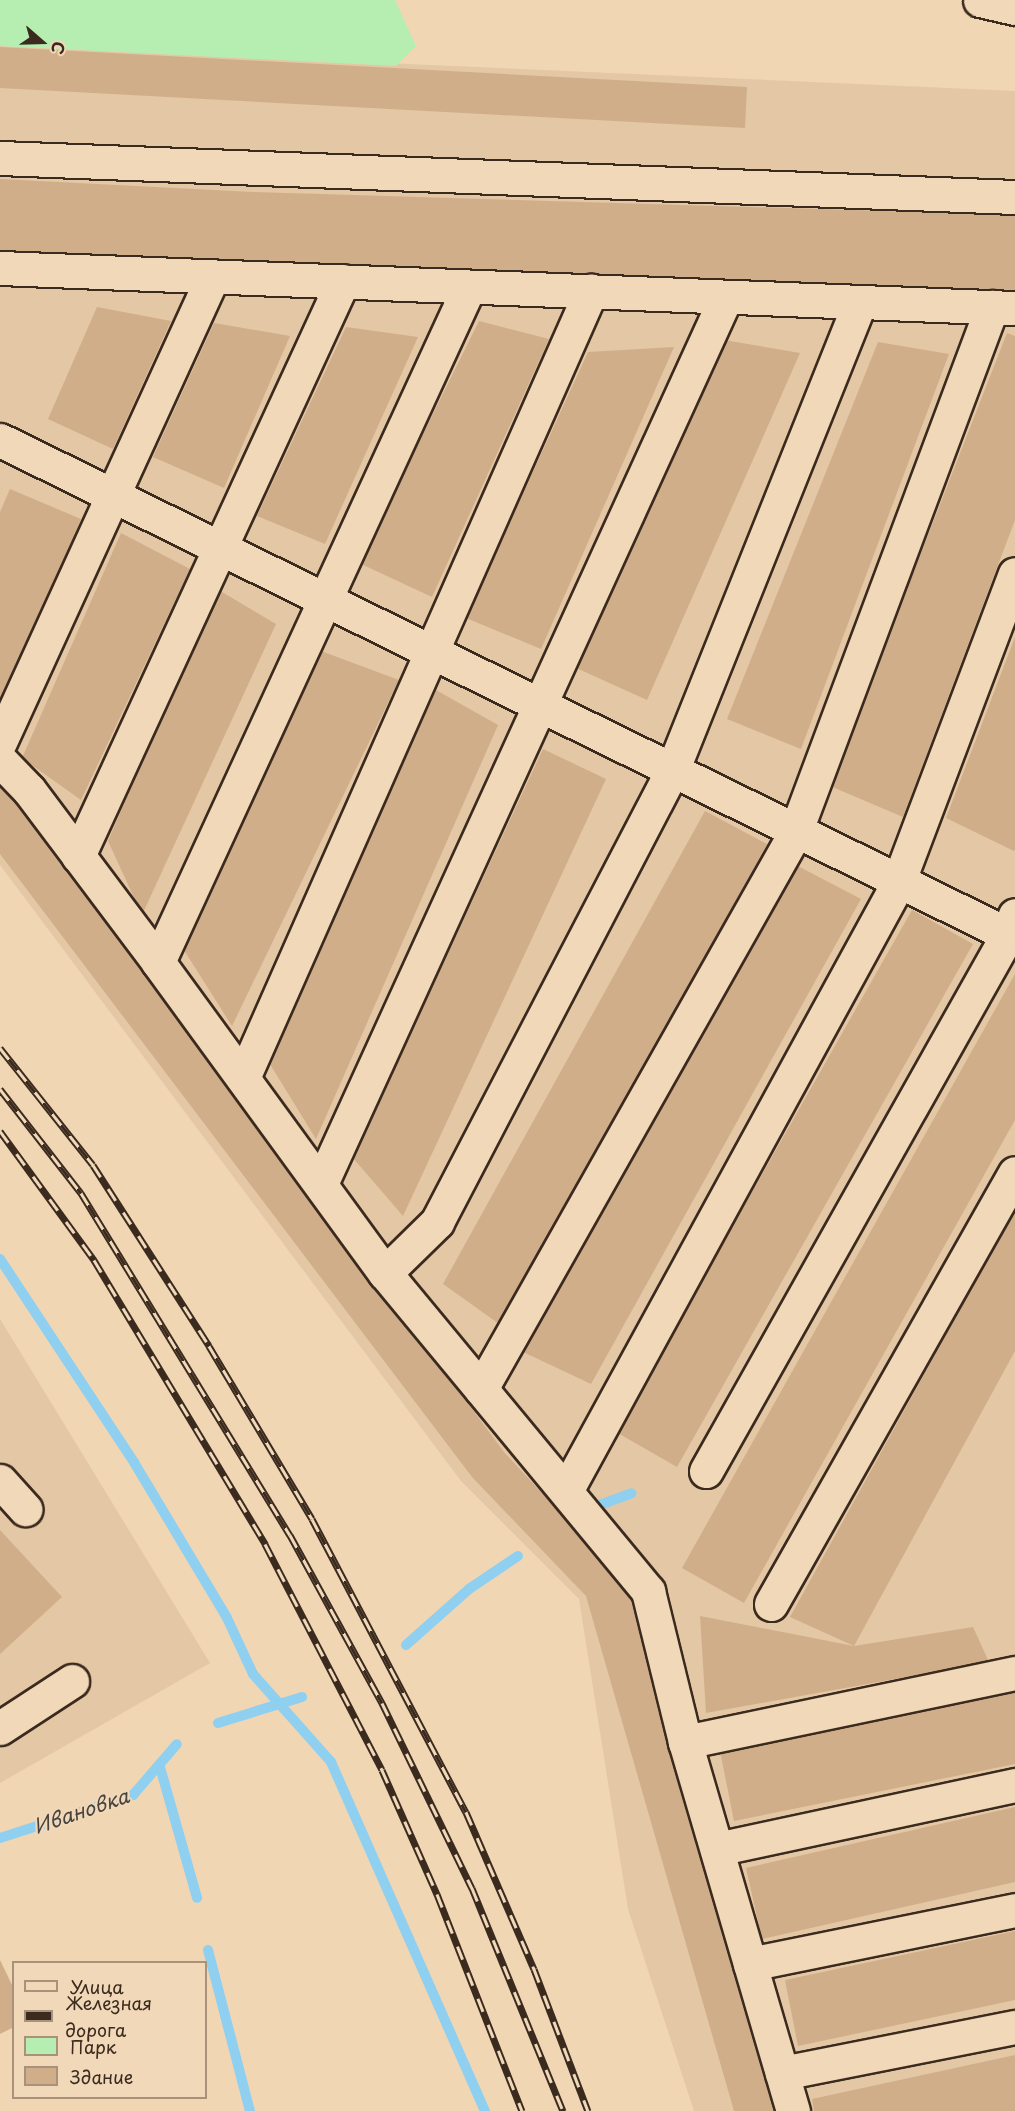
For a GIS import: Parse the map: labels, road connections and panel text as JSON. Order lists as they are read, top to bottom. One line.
{"water":["Ивановка"],"legend":["Улица","Железная дорога","Парк","Здание"],"north":"right"}
